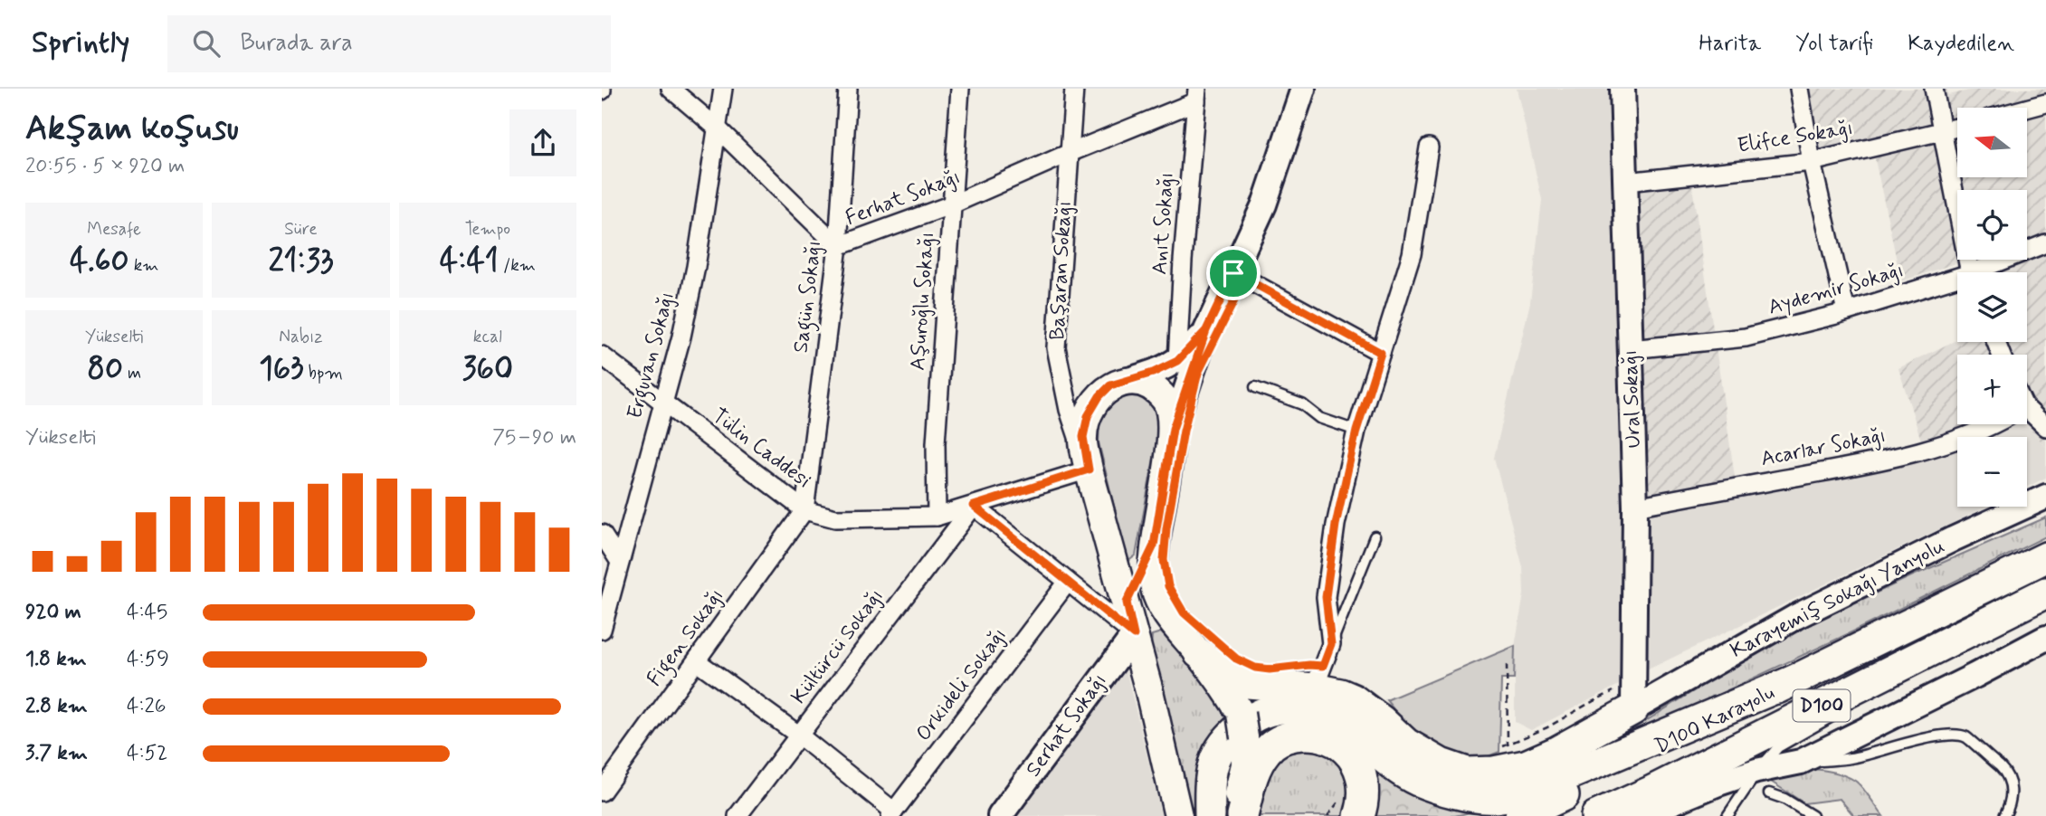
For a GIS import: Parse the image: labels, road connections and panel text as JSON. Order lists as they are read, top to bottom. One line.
{"streets":{"highway":["D100","D100 Karayolu"],"main road":["Başaran Sokağı","Ural Sokağı","Karayemiş Sokağı Yanyolu","Serhat Sokağı"],"street":["Elifce Sokağı","Ferhat Sokağı","Anıt Sokağı","Aydemir Sokağı","Sagün Sokağı","Aşuroğlu Sokağı","Erguvan Sokağı","Acarlar Sokağı","Tülin Caddesi","Figen Sokağı","Kültürcü Sokağı","Orkideli Sokağı"]},"crossings":[["Elifce Sokağı","Ural Sokağı"],["Ferhat Sokağı","Anıt Sokağı"],["Ferhat Sokağı","Başaran Sokağı"],["Ferhat Sokağı","Sagün Sokağı"],["Ferhat Sokağı","Aşuroğlu Sokağı"],["Ferhat Sokağı","Erguvan Sokağı"],["Başaran Sokağı","Tülin Caddesi"],["Başaran Sokağı","Serhat Sokağı"],["Aydemir Sokağı","Ural Sokağı"],["Sagün Sokağı","Tülin Caddesi"],["Sagün Sokağı","Figen Sokağı"],["Aşuroğlu Sokağı","Tülin Caddesi"],["Erguvan Sokağı","Tülin Caddesi"],["Ural Sokağı","Acarlar Sokağı"],["Ural Sokağı","Karayemiş Sokağı Yanyolu"],["Tülin Caddesi","Figen Sokağı"],["Tülin Caddesi","Kültürcü Sokağı"]],"north":"left","page":{"header":"Sprintly","search":"Burada ara","nav":["Harita","Yol tarifi","Kaydedilen"],"heading":["Akşam koşusu","20:55 · 5 × 920 m"],"map_buttons":["+","−"],"stats":[["Mesafe","4.60 km"],["Süre","21:33"],["Tempo","4:41 /km"],["Yükselti","80 m"],["Nabız","163 bpm"],["kcal","360"]],"chart":["Yükselti","75–90 m"],"list":[{"name":"920 m","note":"4:45"},{"name":"1.8 km","note":"4:59"},{"name":"2.8 km","note":"4:26"},{"name":"3.7 km","note":"4:52"}]}}
